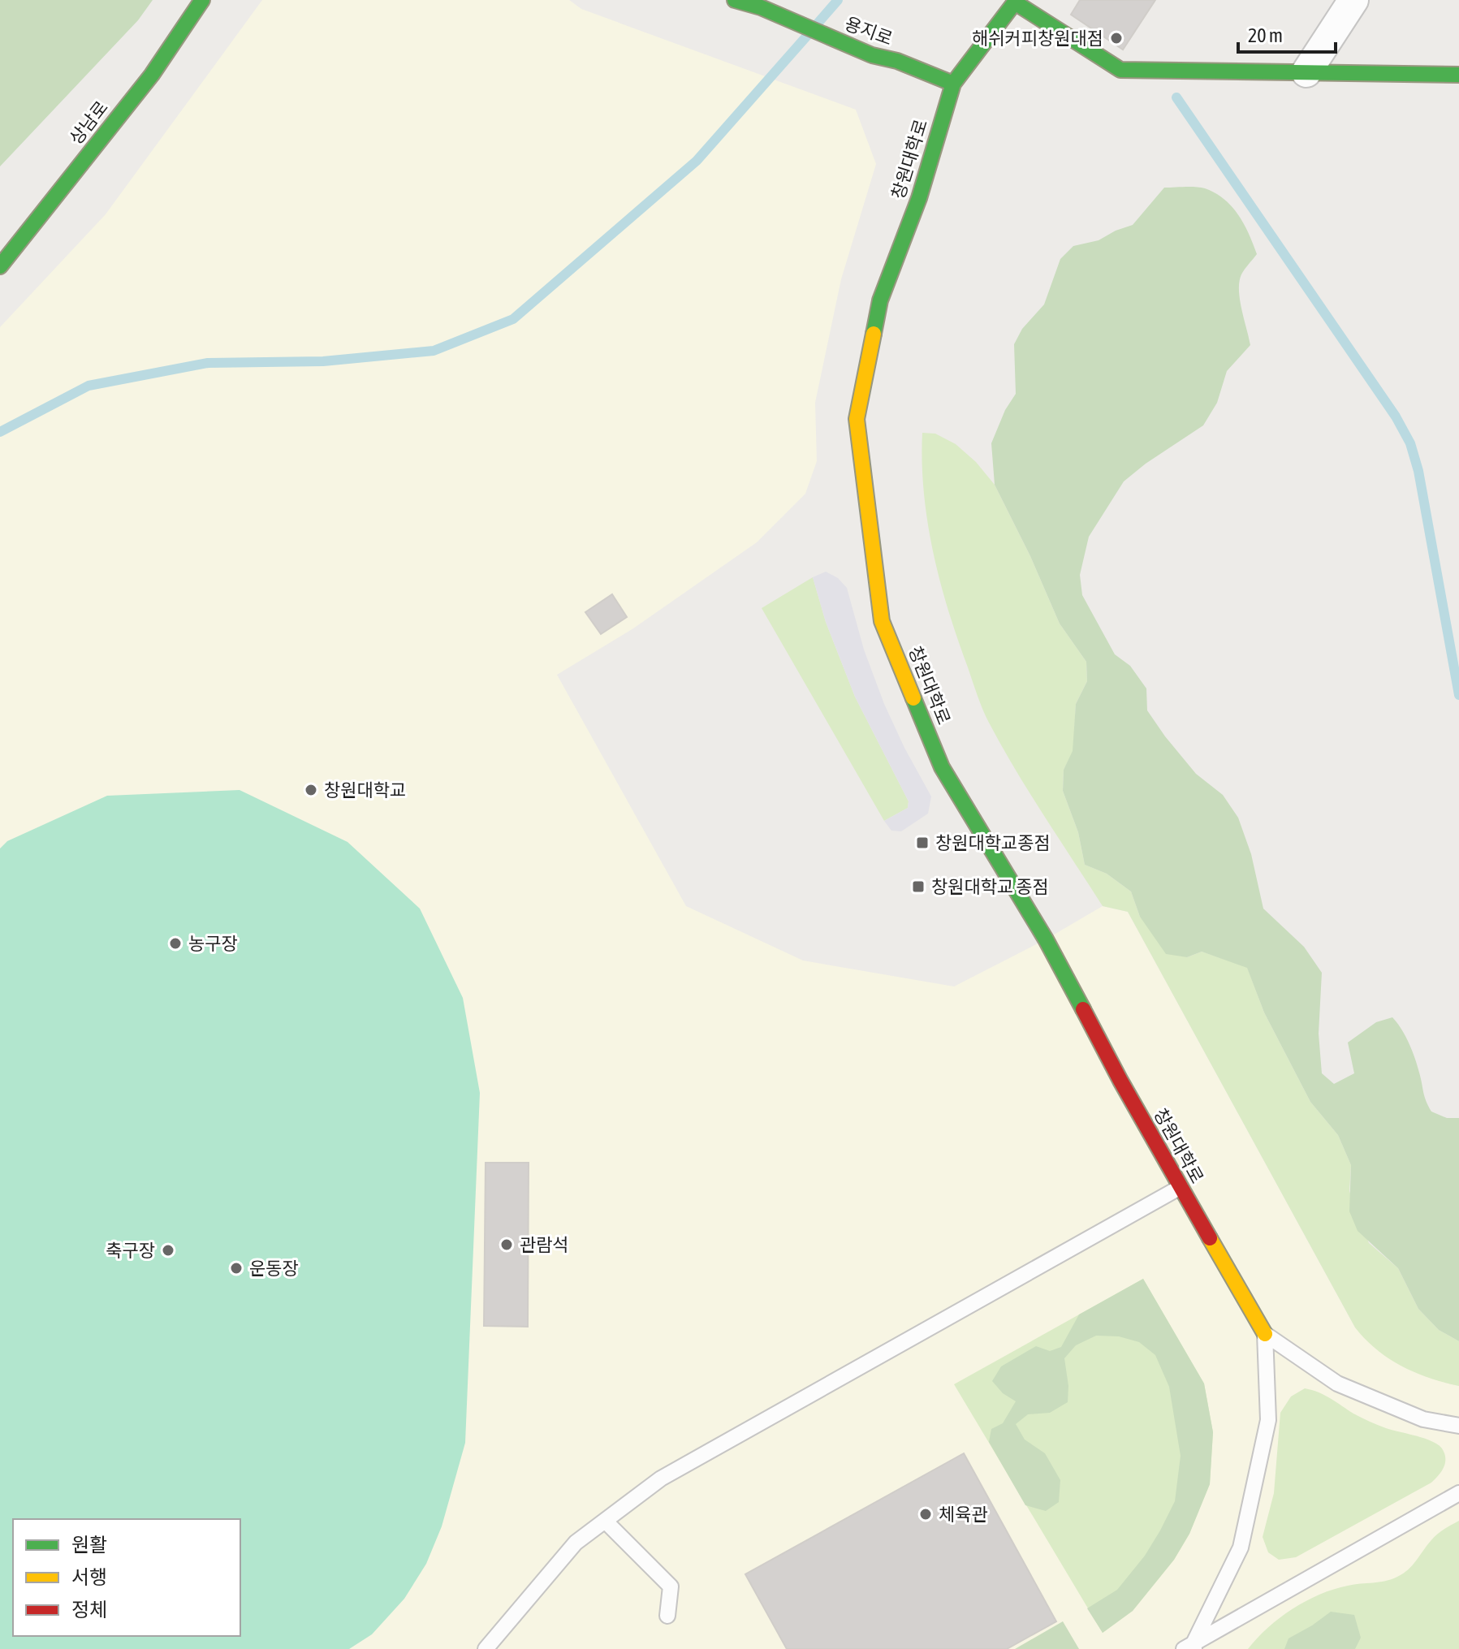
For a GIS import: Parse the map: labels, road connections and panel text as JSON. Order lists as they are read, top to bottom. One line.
{"streets":{"street":["용지로","상남로","창원대학로"]},"crossings":[["용지로","창원대학로"]],"places":{"other":["해쉬커피창원대점","창원대학교","농구장","관람석","축구장","운동장","체육관"],"transit":["창원대학교종점","창원대학교 종점"]},"legend":["원활","서행","정체"],"scale_bar":"20 m"}
